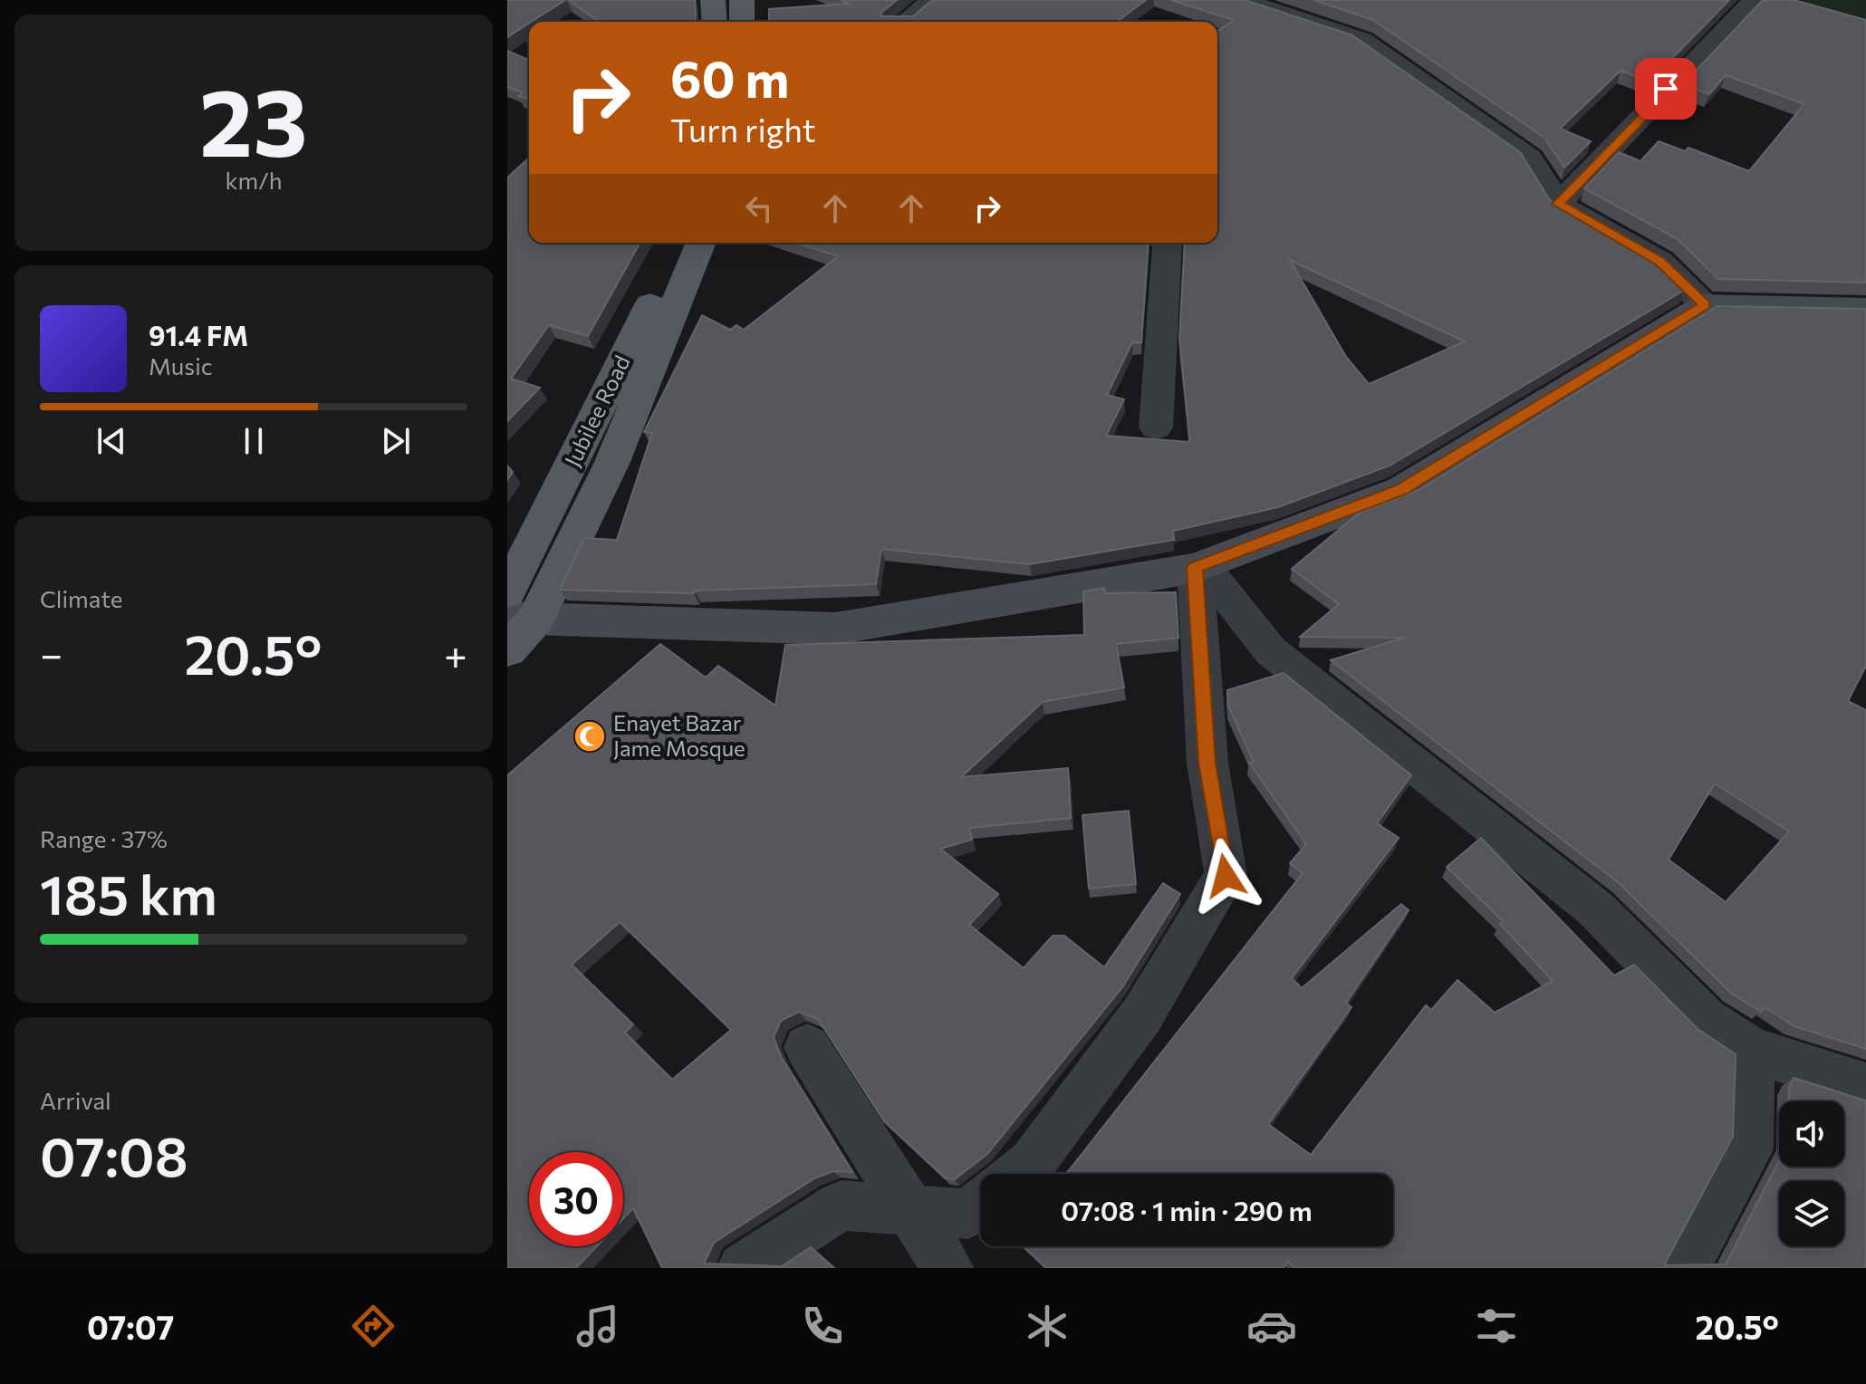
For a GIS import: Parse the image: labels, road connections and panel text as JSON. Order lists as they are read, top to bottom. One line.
{"streets":{"main road":["Jubilee Road"]},"places":{"mosque":["Enayet Bazar Jame Mosque"]},"page":{"tile":[["23","km/h"],"Climate",["Range · 37%","185 km"],["Arrival","07:08"]],"turn":["60 m","Turn right"],"song":["91.4 FM","Music"],"heat":["−","20.5°","+"],"limit":"30","trip":"07:08 · 1 min · 290 m","tabs":["07:07","20.5°"]}}
